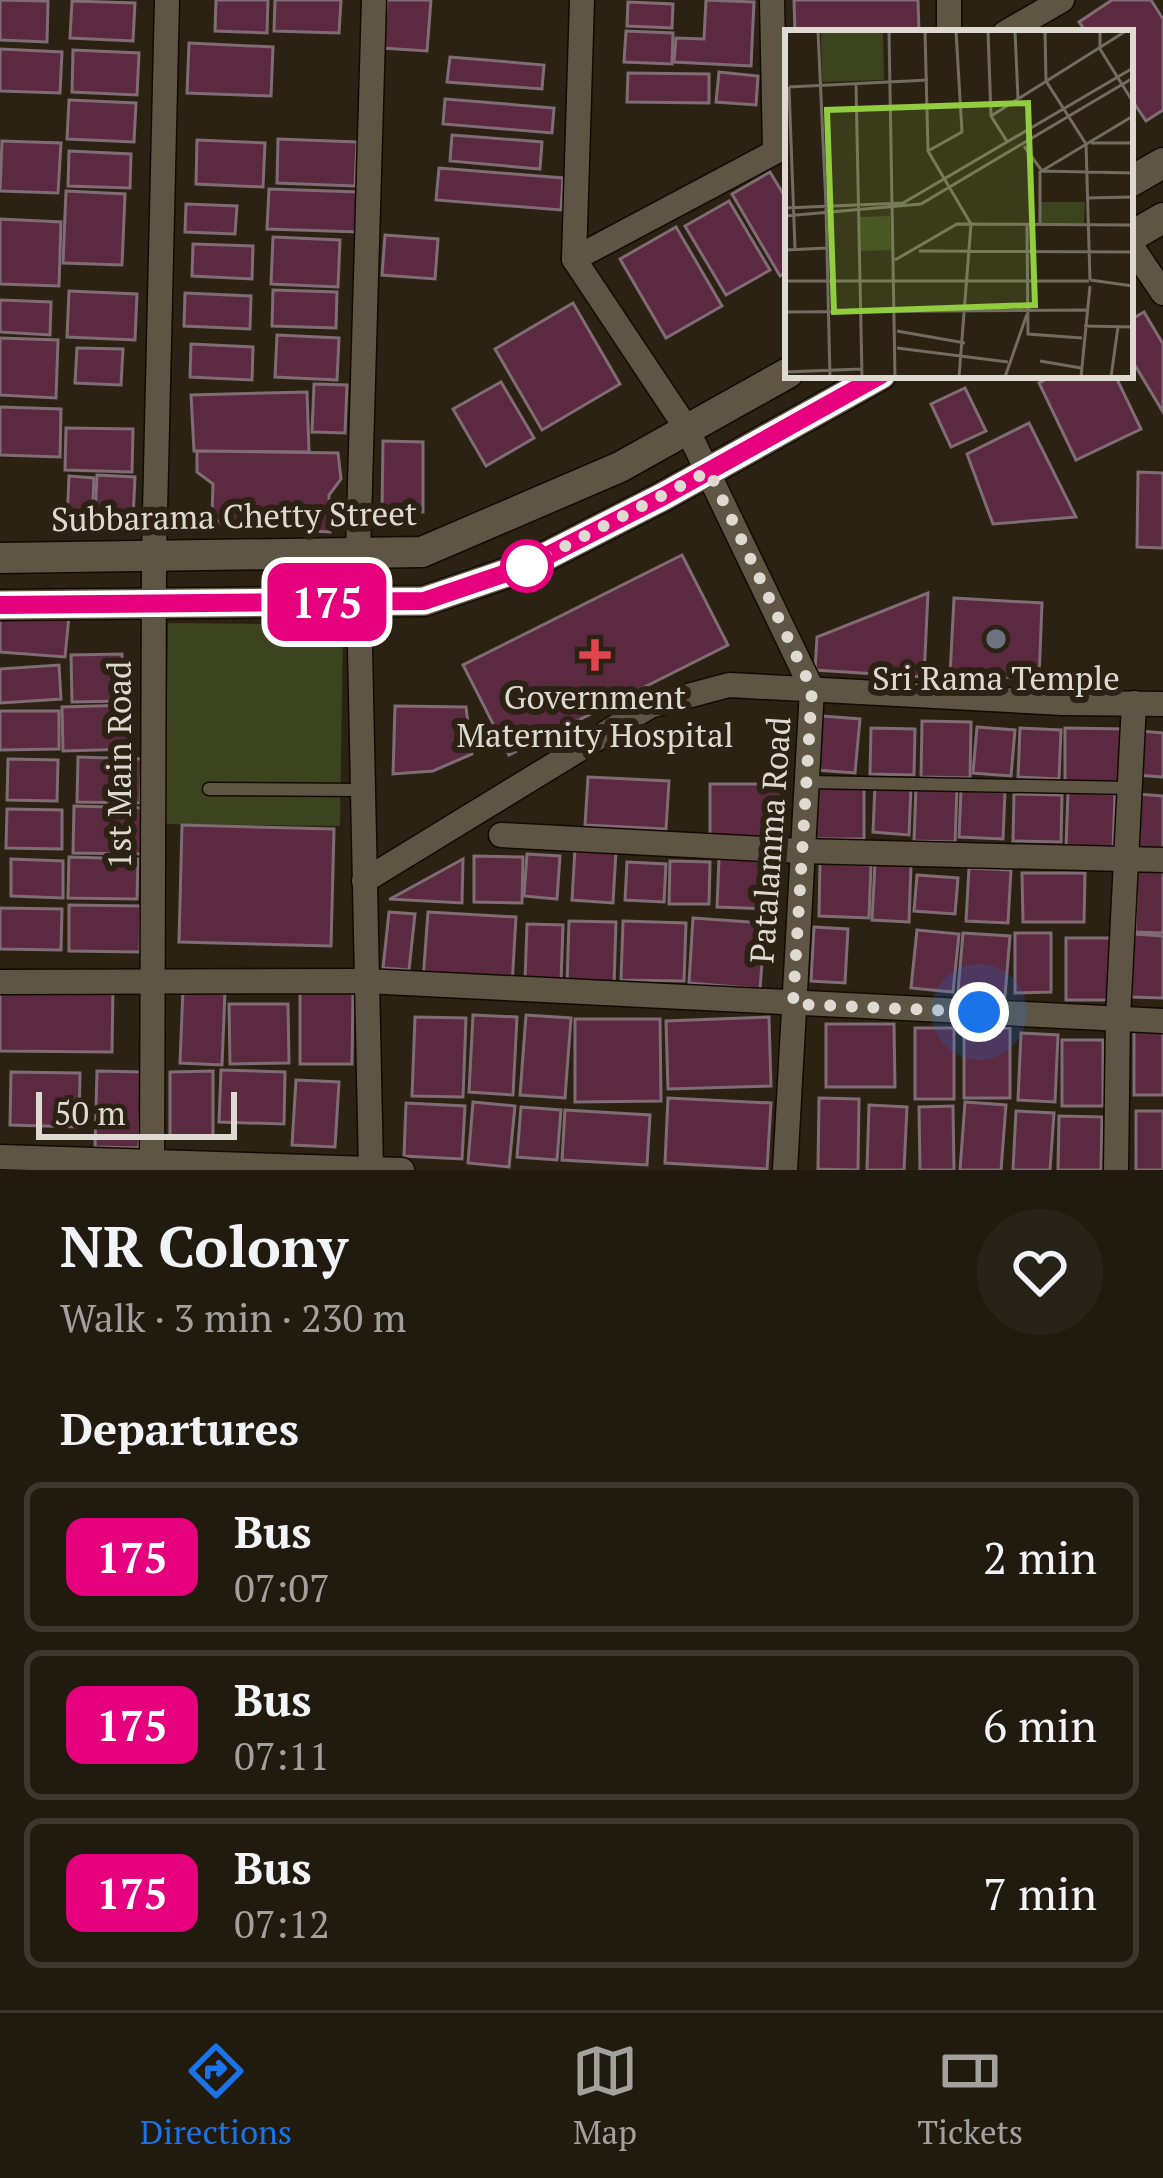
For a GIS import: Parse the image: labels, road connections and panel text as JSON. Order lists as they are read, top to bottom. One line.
{"streets":{"main road":["Subbarama Chetty Street"],"street":["1st Main Road","Patalamma Road"]},"crossings":[["Subbarama Chetty Street","1st Main Road"],["Subbarama Chetty Street","Patalamma Road"]],"places":{"other":["Sri Rama Temple"],"health":["Government Maternity Hospital"]},"lines":["bus line 175"],"scale_bar":"50 m","page":{"on_map":"175","scale":"50 m","heading":[["NR Colony","Walk · 3 min · 230 m"],"Departures"],"list":[{"mark":"175","name":"Bus","note":"07:07","value":"2 min"},{"mark":"175","name":"Bus","note":"07:11","value":"6 min"},{"mark":"175","name":"Bus","note":"07:12","value":"7 min"}],"tabs":["Directions","Map","Tickets"]}}
